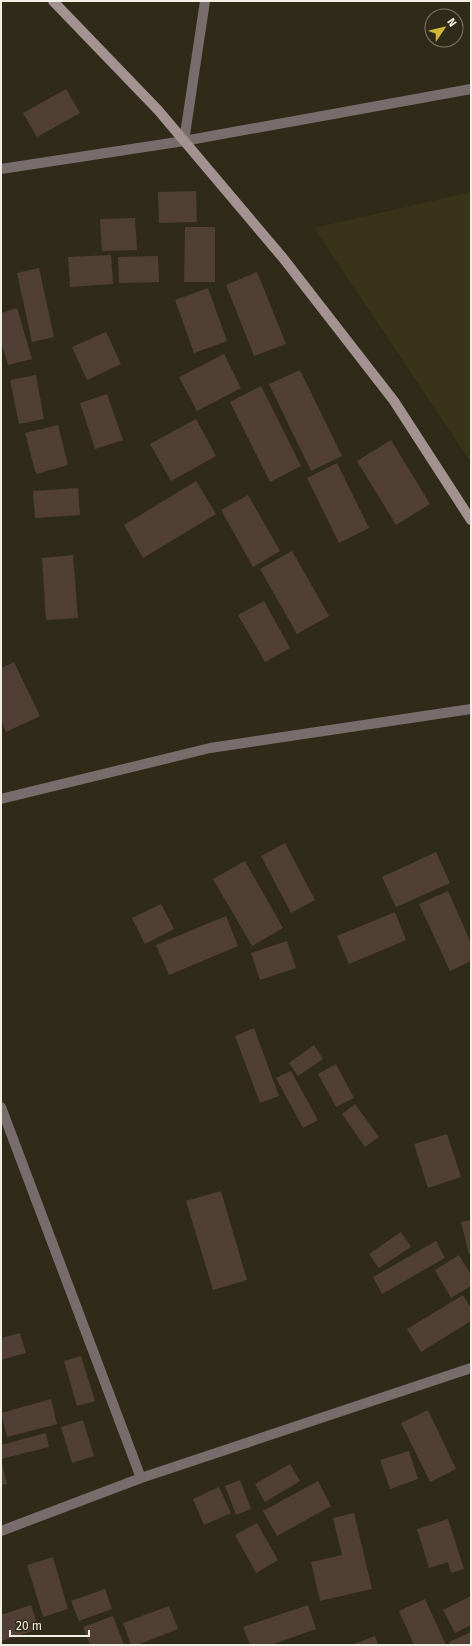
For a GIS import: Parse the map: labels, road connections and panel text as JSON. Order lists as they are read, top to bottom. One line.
{"scale_bar":"20 m","north":"top right"}
